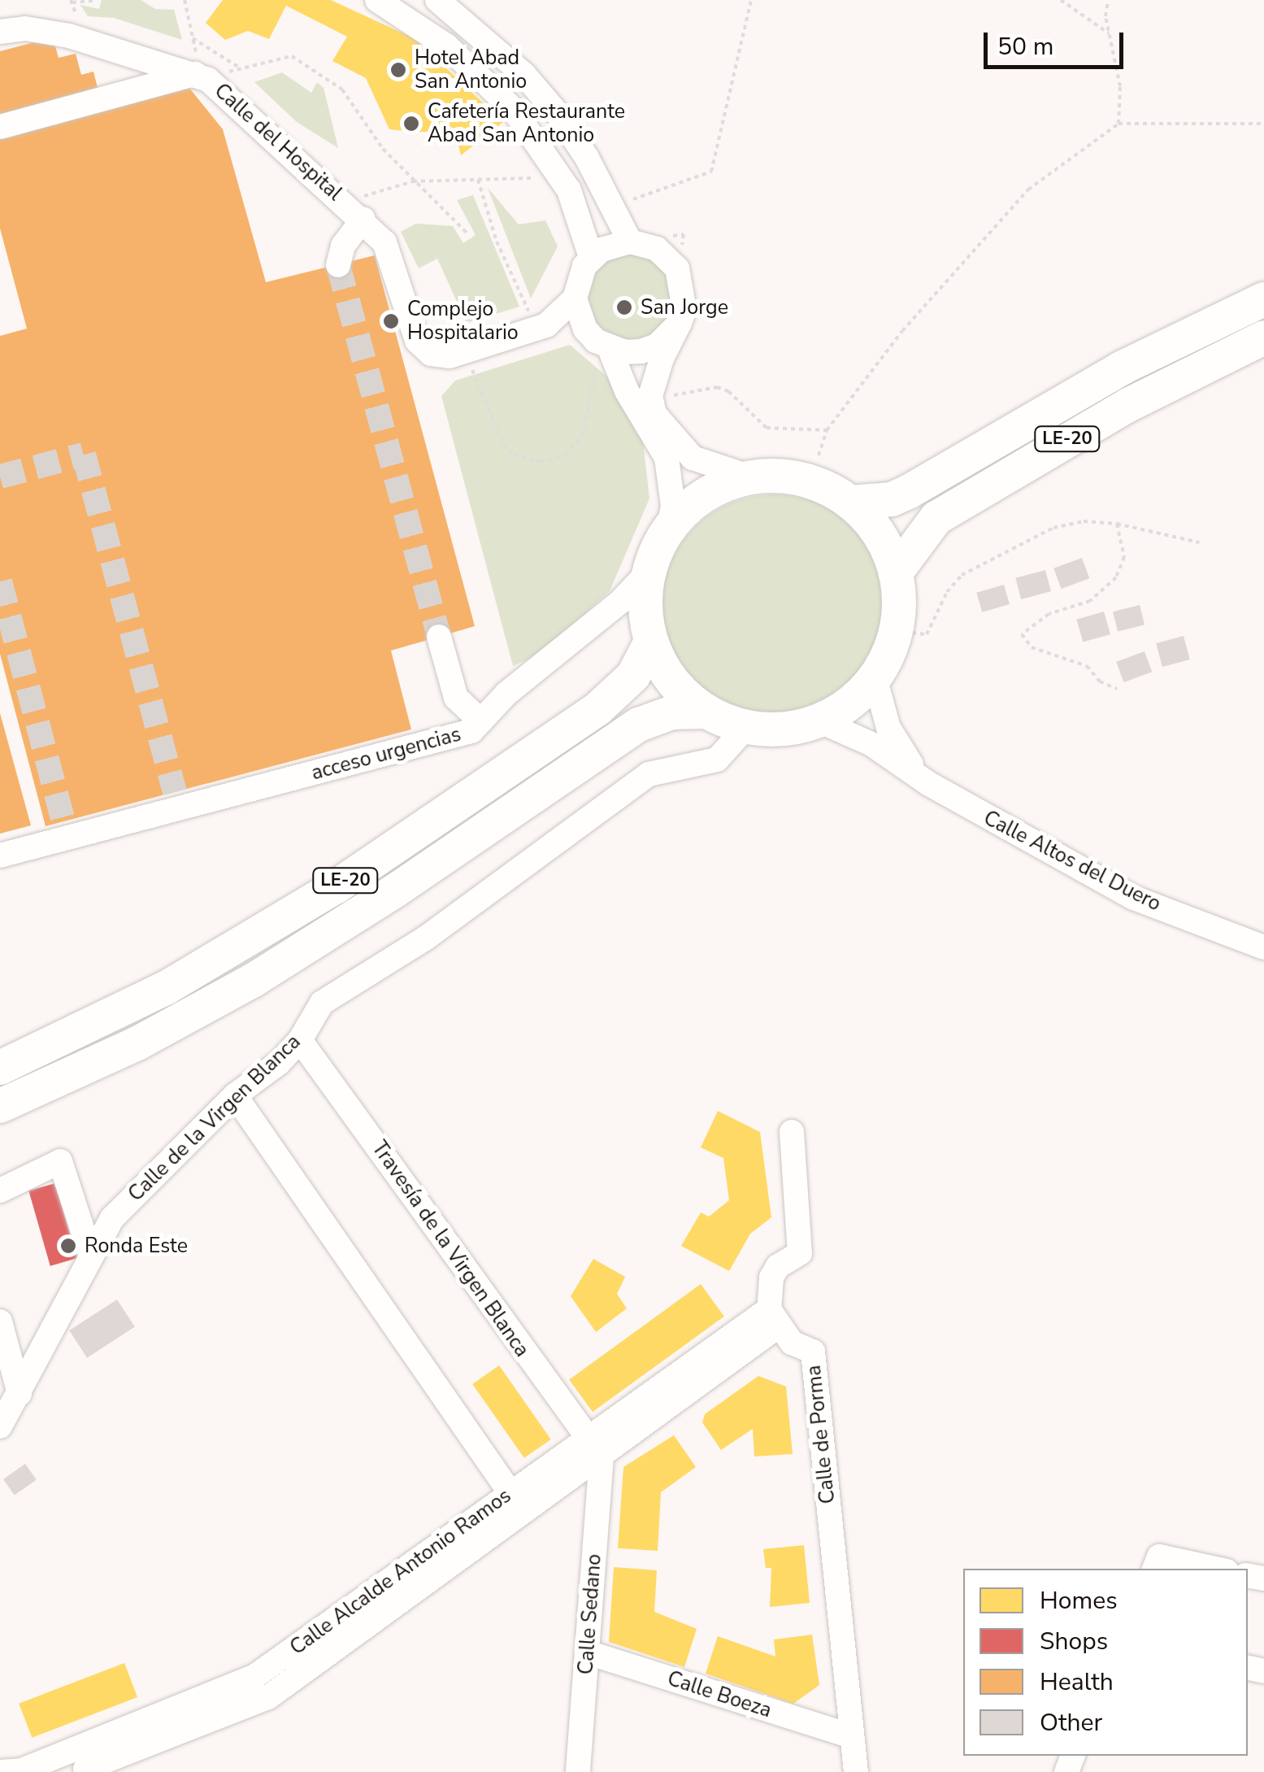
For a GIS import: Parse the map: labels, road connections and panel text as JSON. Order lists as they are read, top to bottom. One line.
{"streets":{"highway":["LE-20"],"street":["Calle del Hospital","acceso urgencias","Calle Altos del Duero","Calle de la Virgen Blanca","Travesía de la Virgen Blanca","Calle de Porma","Calle Alcalde Antonio Ramos","Calle Sedano","Calle Boeza"]},"crossings":[["LE-20","acceso urgencias"],["LE-20","Calle Altos del Duero"],["LE-20","Calle de la Virgen Blanca"],["acceso urgencias","Calle Altos del Duero"],["acceso urgencias","Calle de la Virgen Blanca"],["Calle Altos del Duero","Calle de la Virgen Blanca"],["Calle de la Virgen Blanca","Travesía de la Virgen Blanca"],["Travesía de la Virgen Blanca","Calle Alcalde Antonio Ramos"],["Travesía de la Virgen Blanca","Calle Sedano"],["Calle de Porma","Calle Alcalde Antonio Ramos"],["Calle de Porma","Calle Boeza"],["Calle Alcalde Antonio Ramos","Calle Sedano"],["Calle Sedano","Calle Boeza"]],"places":["Hotel Abad San Antonio","Cafetería Restaurante Abad San Antonio","San Jorge","Complejo Hospitalario","Ronda Este"],"legend":["Homes","Shops","Health","Other"],"scale_bar":"50 m"}
